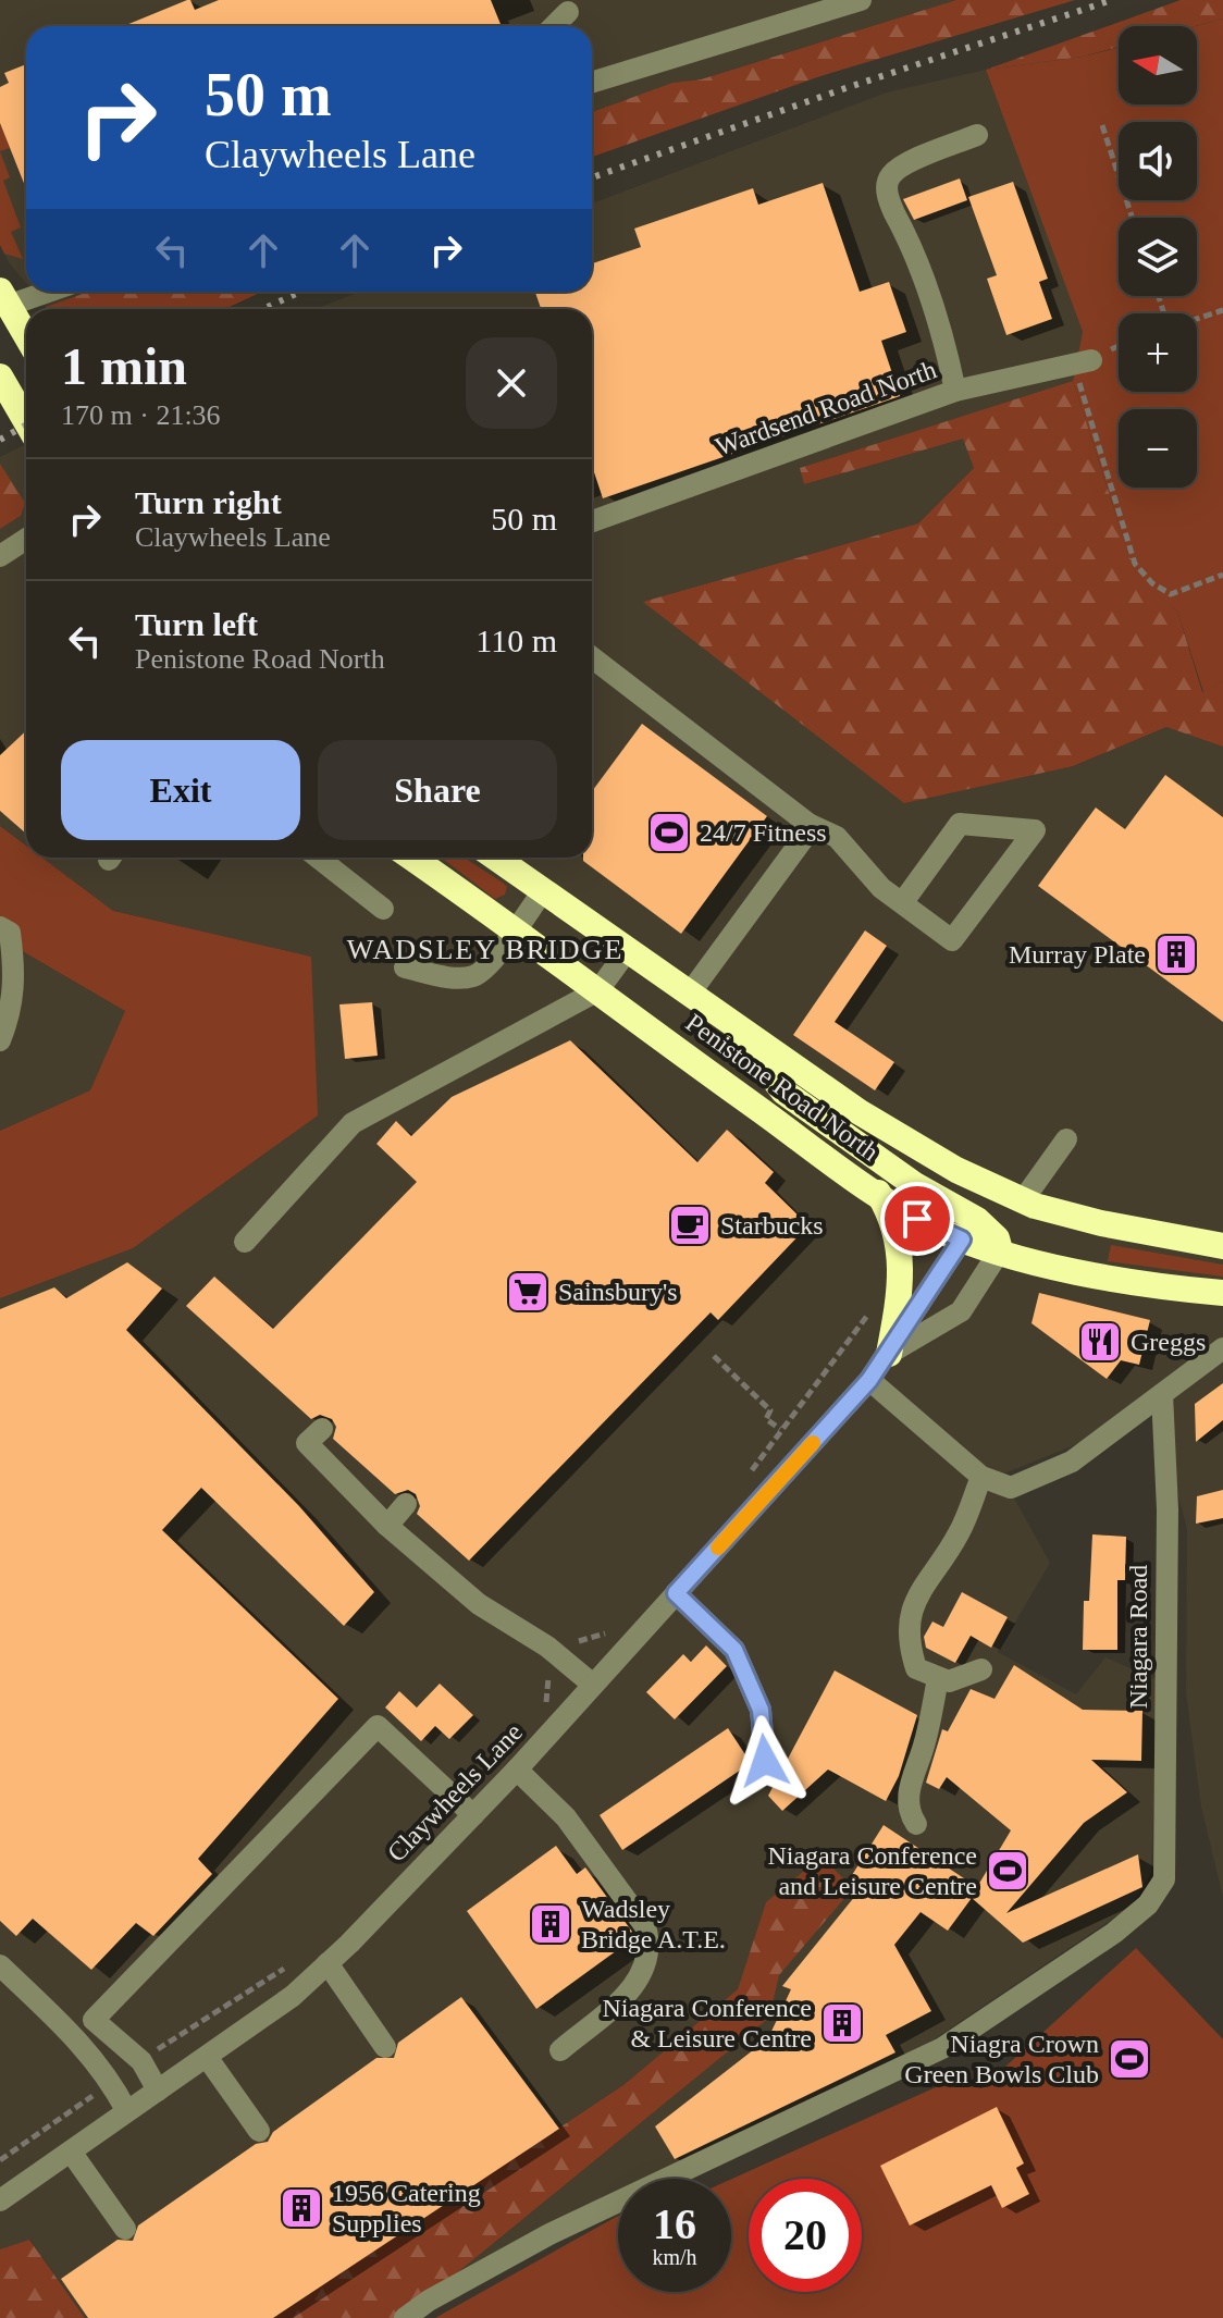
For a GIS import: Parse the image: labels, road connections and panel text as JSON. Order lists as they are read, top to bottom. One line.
{"streets":{"highway":["Penistone Road North"],"street":["Wardsend Road North","Niagara Road","Claywheels Lane"]},"crossings":[["Penistone Road North","Claywheels Lane"]],"districts":["WADSLEY BRIDGE"],"places":{"sports":["24/7 Fitness","Niagara Conference and Leisure Centre","Niagra Crown Green Bowls Club"],"building":["Murray Plate","Wadsley Bridge A.T.E.","Niagara Conference & Leisure Centre","1956 Catering Supplies"],"cafe":["Starbucks"],"supermarket":["Sainsbury's"],"restaurant":["Greggs"]},"north":"left","page":{"map_buttons":["+","−"],"turn":["50 m","Claywheels Lane"],"heading":["1 min","170 m · 21:36"],"list":[{"name":"Turn right","note":"Claywheels Lane","value":"50 m"},{"name":"Turn left","note":"Penistone Road North","value":"110 m"}],"buttons":["Exit","Share"],"speed":"16 km/h","limit":"20"}}
